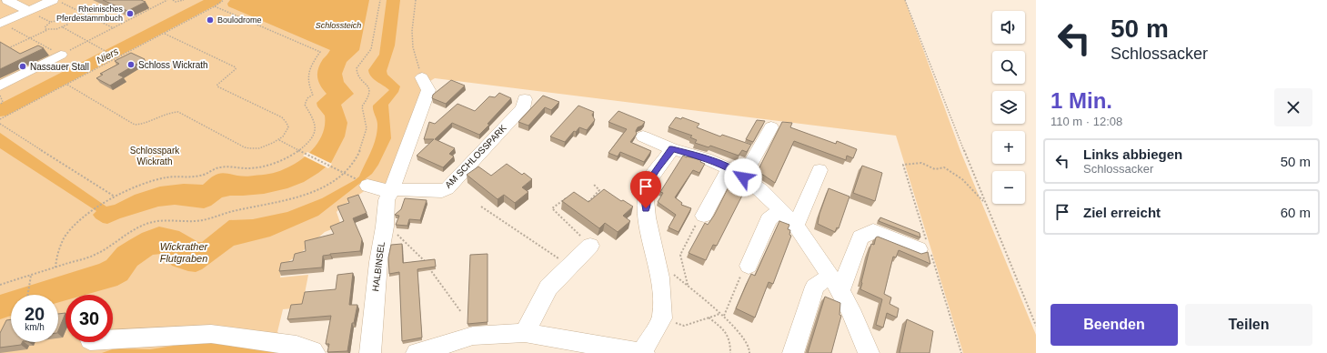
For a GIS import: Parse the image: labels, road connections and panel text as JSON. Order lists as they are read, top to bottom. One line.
{"streets":{"street":["AM SCHLOSSPARK","HALBINSEL"]},"crossings":[["AM SCHLOSSPARK","HALBINSEL"]],"water":["Schlossteich","Niers","Wickrather Flutgraben"],"parks":["Schlosspark Wickrath"],"places":["Rheinisches Pferdestammbuch","Boulodrome","Schloss Wickrath","Nassauer Stall"],"page":{"turn":["50 m","Schlossacker"],"map_buttons":["+","−"],"heading":["1 Min.","110 m · 12:08"],"list":[{"name":"Links abbiegen","note":"Schlossacker","value":"50 m"},{"name":"Ziel erreicht","value":"60 m"}],"speed":"20 km/h","limit":"30","buttons":["Beenden","Teilen"]}}
